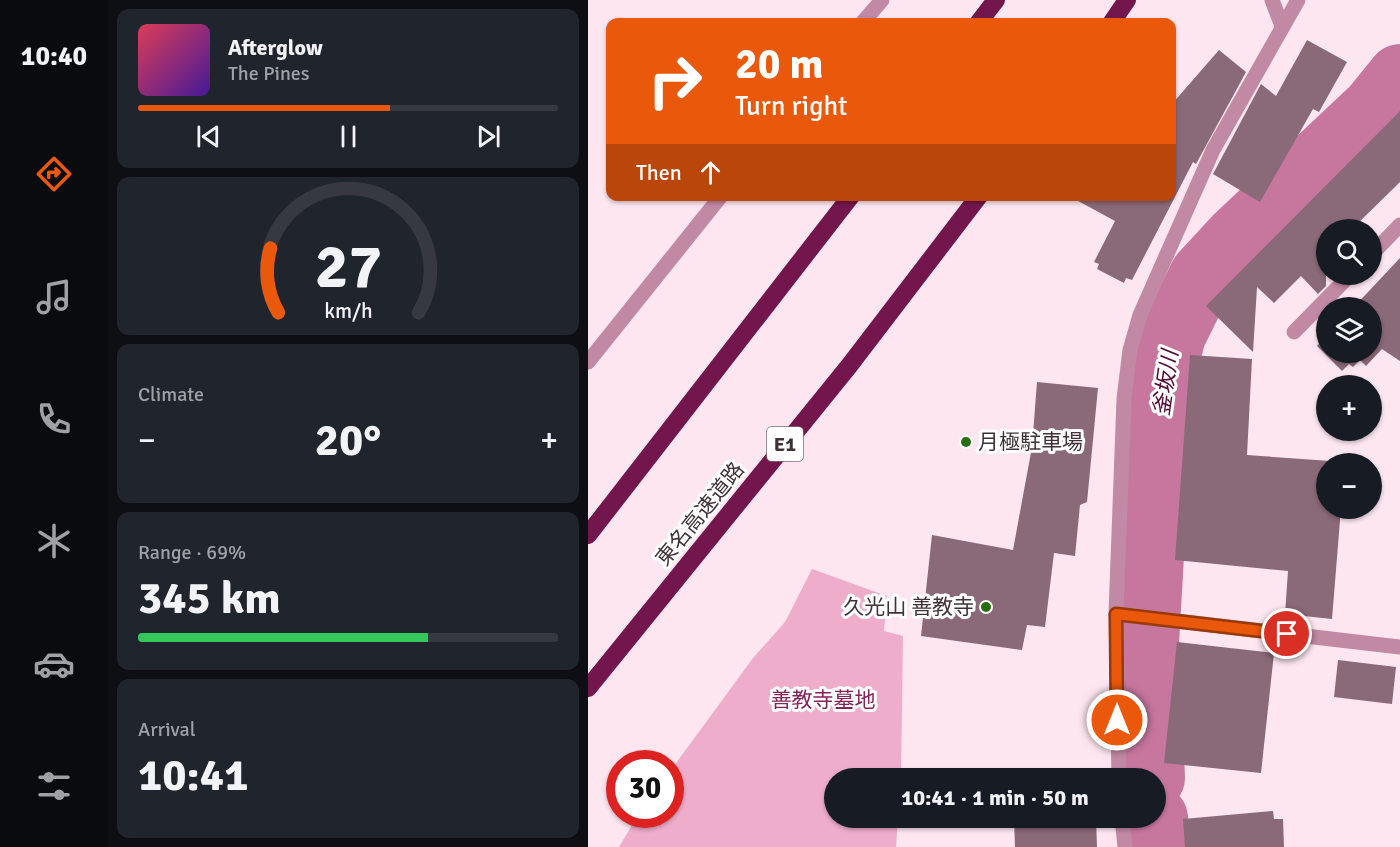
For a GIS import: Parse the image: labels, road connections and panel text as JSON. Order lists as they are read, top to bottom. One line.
{"streets":{"highway":["E1","東名高速道路"]},"water":["釜坂川"],"parks":["善教寺墓地"],"places":["月極駐車場","久光山 善教寺"],"page":{"tabs":"10:40","turn":["20 m","Turn right"],"song":["Afterglow","The Pines"],"then":"Then","map_buttons":["+","−"],"tile":["Climate",["Range · 69%","345 km"],["Arrival","10:41"]],"heat":["−","20°","+"],"limit":"30","trip":"10:41 · 1 min · 50 m","gauge":["27","km/h"]}}
